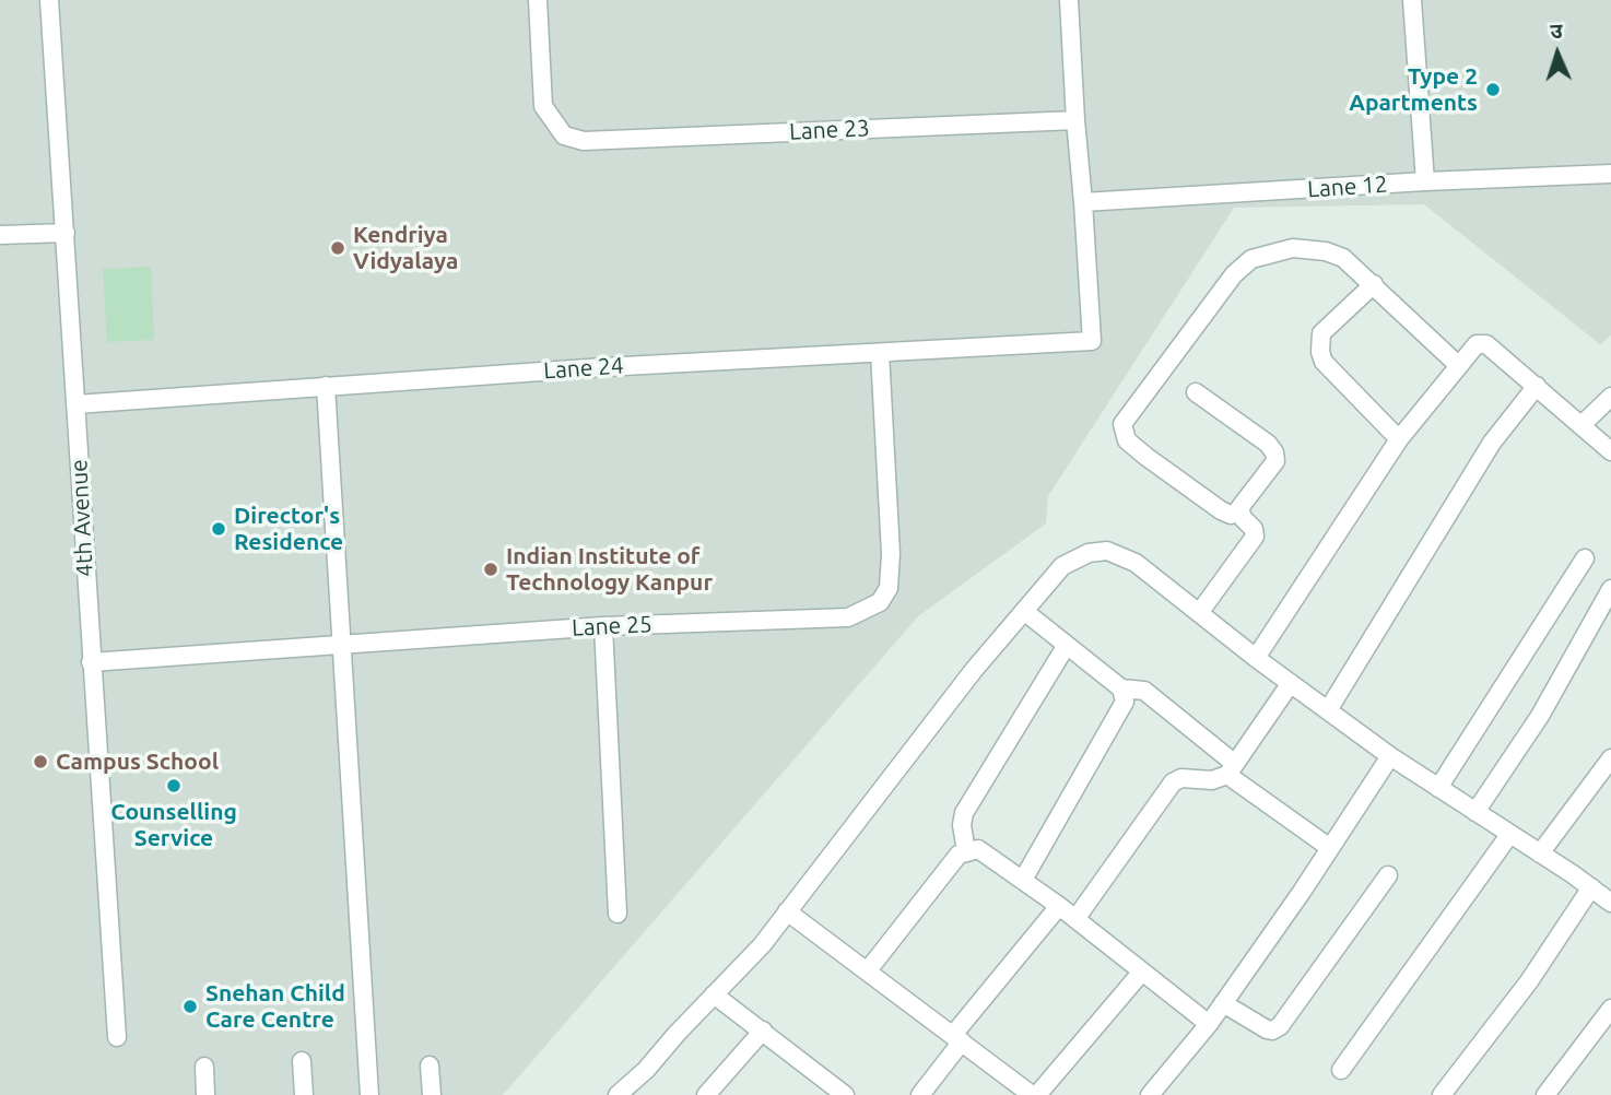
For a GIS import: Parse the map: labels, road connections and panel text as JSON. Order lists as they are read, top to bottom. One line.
{"streets":{"street":["Lane 23","Lane 12","Lane 24","4th Avenue","Lane 25"]},"crossings":[["Lane 12","Lane 24"],["Lane 24","4th Avenue"],["Lane 24","Lane 25"],["4th Avenue","Lane 25"]],"places":["Type 2 Apartments","Kendriya Vidyalaya","Director's Residence","Indian Institute of Technology Kanpur","Campus School","Counselling Service","Snehan Child Care Centre"],"north":"top"}
